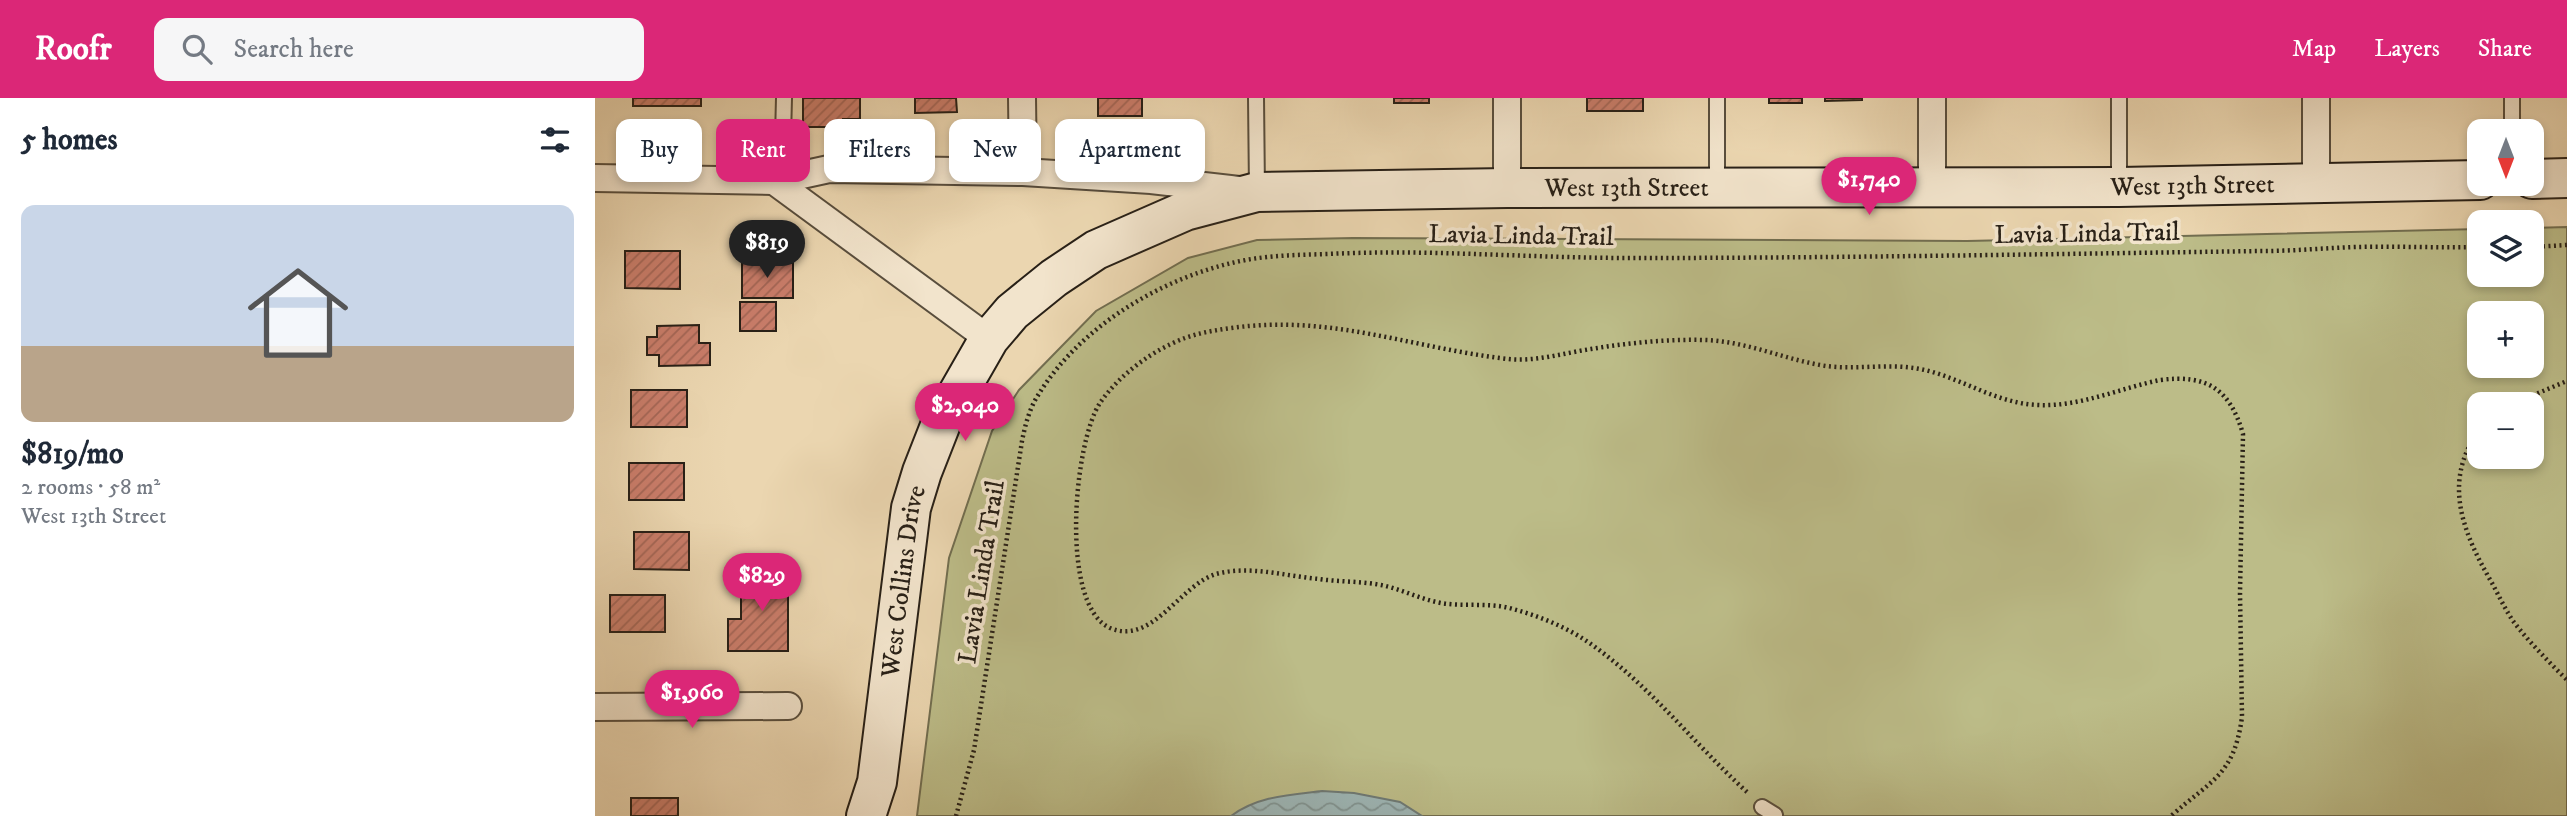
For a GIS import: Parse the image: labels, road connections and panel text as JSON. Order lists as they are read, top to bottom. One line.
{"streets":{"main road":["West 13th Street","West Collins Drive"],"path":["Lavia Linda Trail"]},"crossings":[["West 13th Street","West Collins Drive"]],"north":"bottom","page":{"header":"Roofr","search":"Search here","nav":["Map","Layers","Share"],"heading":"5 homes","map_buttons":["+","−"],"chip":["Buy","Rent","Filters","New","Apartment"],"price":["$1,740","$819","$2,040","$829","$1,960"],"list":[{"name":"$819/mo","note":"2 rooms · 58 m² · West 13th Street"}]}}
